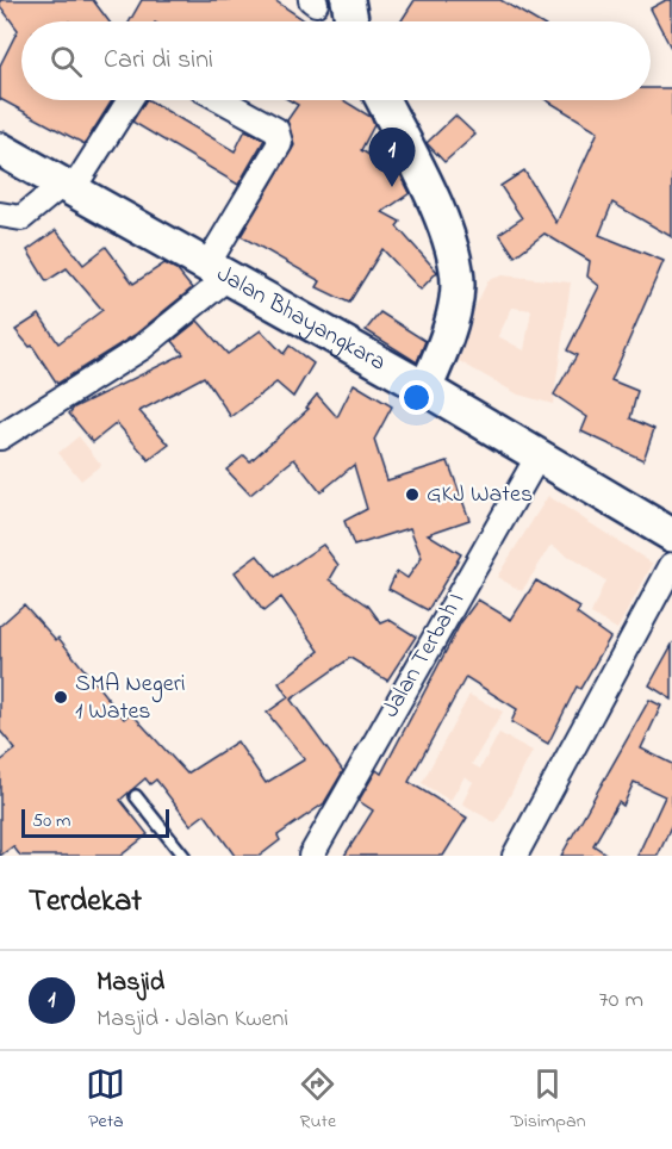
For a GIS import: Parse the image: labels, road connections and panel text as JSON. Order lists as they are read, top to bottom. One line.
{"streets":{"street":["Jalan Bhayangkara","Jalan Terbah I"]},"crossings":[["Jalan Bhayangkara","Jalan Terbah I"]],"places":["GKJ Wates","SMA Negeri 1 Wates"],"scale_bar":"50 m","page":{"search":"Cari di sini","pins":"1","scale":"50 m","heading":"Terdekat","list":[{"mark":"1","name":"Masjid","note":"Masjid · Jalan Kweni","value":"70 m"}],"nav":["Peta","Rute","Disimpan"]}}
